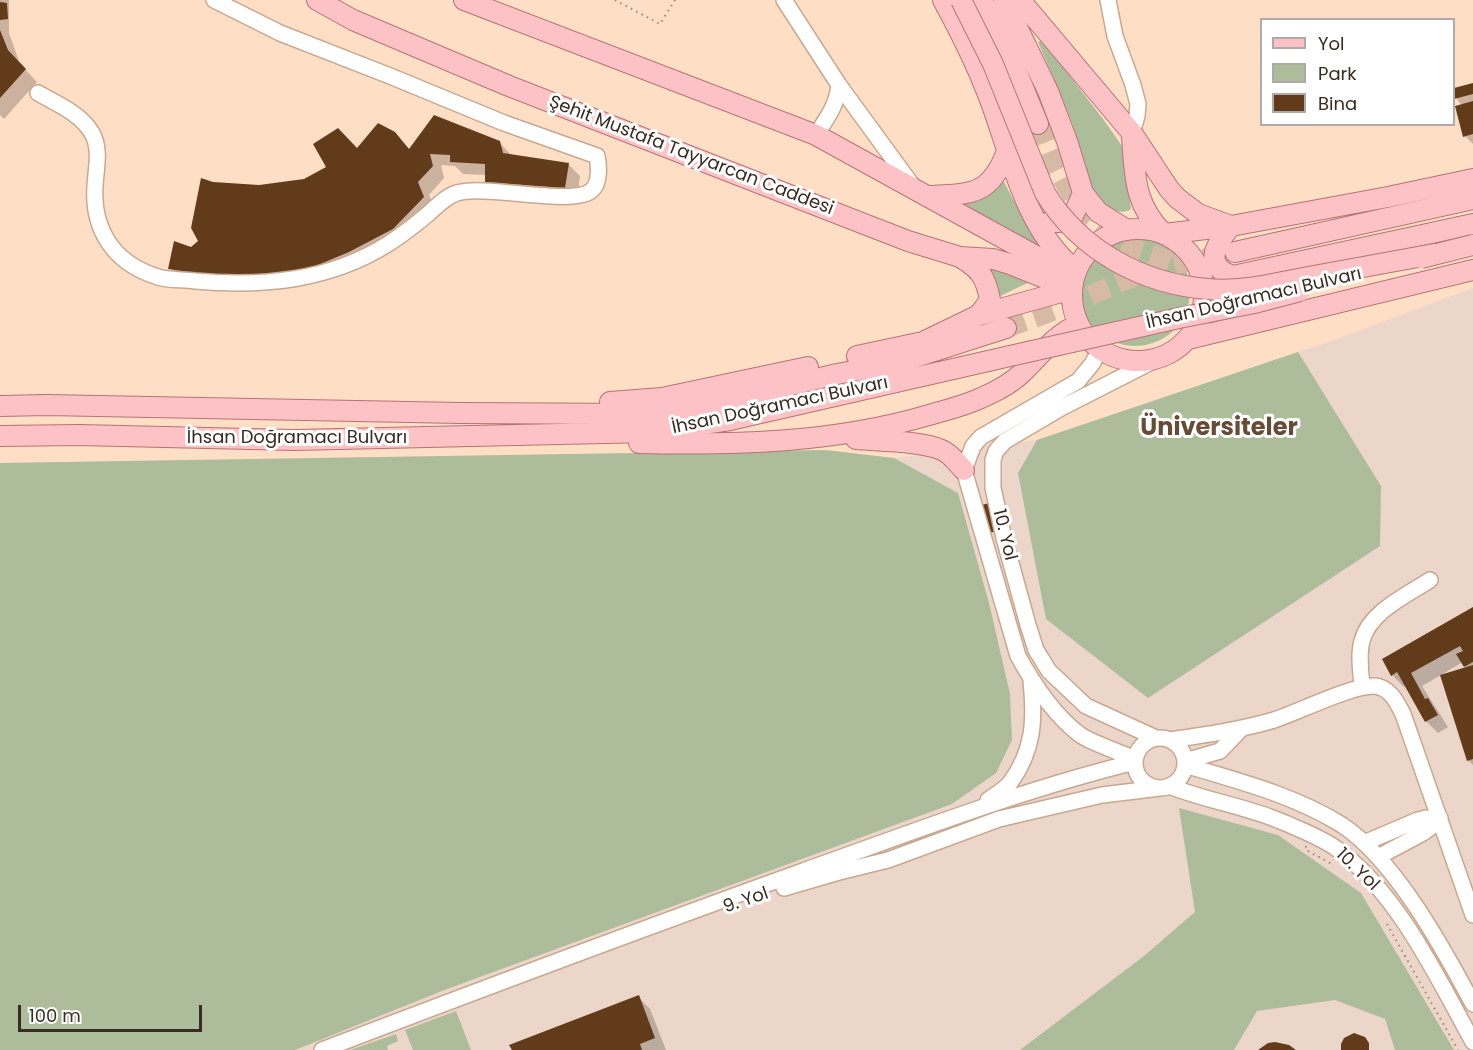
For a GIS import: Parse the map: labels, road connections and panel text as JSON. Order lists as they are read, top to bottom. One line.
{"streets":{"main road":["Şehit Mustafa Tayyarcan Caddesi","İhsan Doğramacı Bulvarı"],"street":["10. Yol","9. Yol"]},"crossings":[["Şehit Mustafa Tayyarcan Caddesi","İhsan Doğramacı Bulvarı"],["Şehit Mustafa Tayyarcan Caddesi","10. Yol"],["İhsan Doğramacı Bulvarı","10. Yol"],["10. Yol","9. Yol"]],"districts":["Üniversiteler"],"legend":["Yol","Park","Bina"],"scale_bar":"100 m"}
